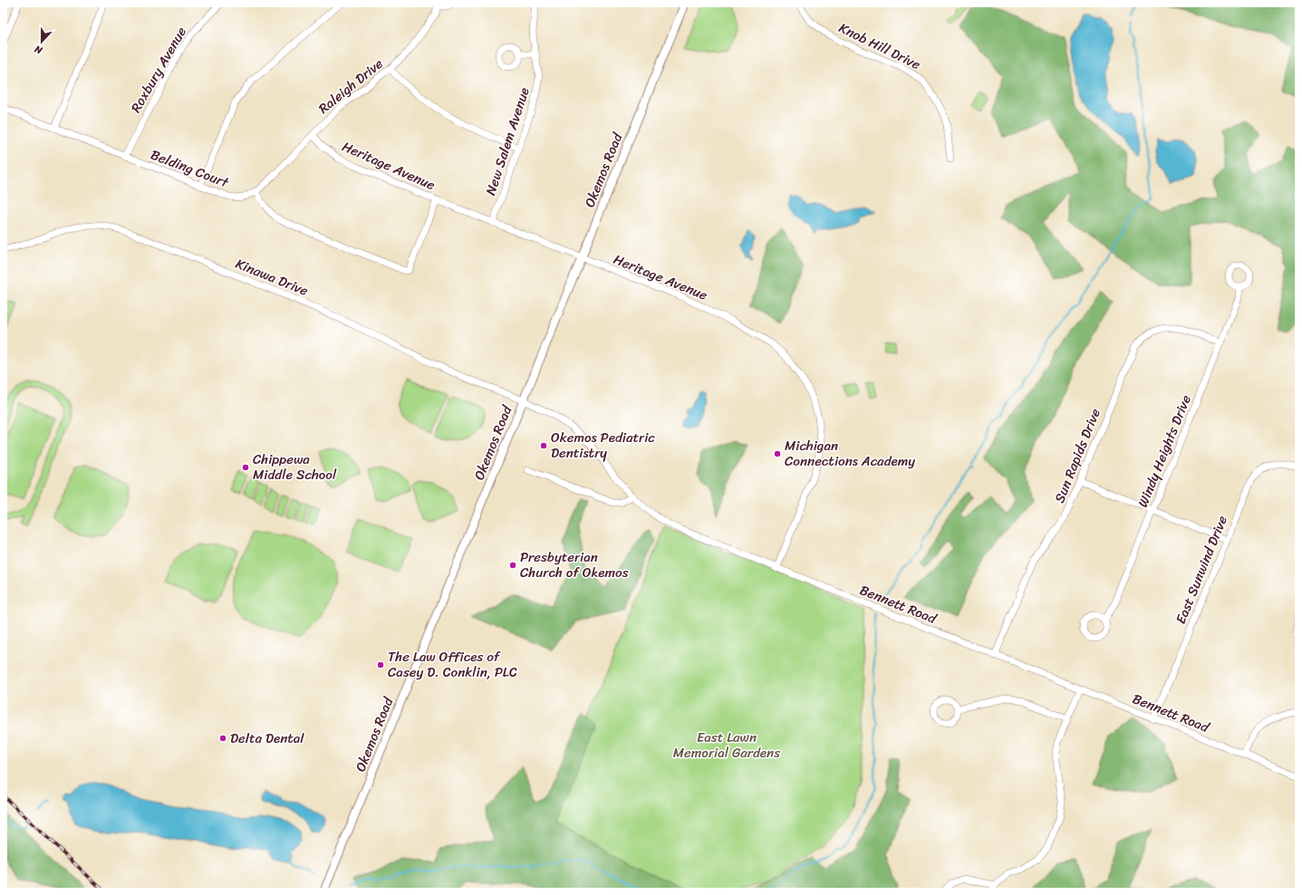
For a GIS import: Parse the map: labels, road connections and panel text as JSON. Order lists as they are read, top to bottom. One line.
{"streets":{"main road":["Okemos Road"],"street":["Knob Hill Drive","Roxbury Avenue","Raleigh Drive","New Salem Avenue","Heritage Avenue","Belding Court","Kinawa Drive","Windy Heights Drive","Sun Rapids Drive","East Sunwind Drive","Bennett Road"]},"crossings":[["Roxbury Avenue","Belding Court"],["Raleigh Drive","Heritage Avenue"],["Raleigh Drive","Belding Court"],["New Salem Avenue","Heritage Avenue"],["Heritage Avenue","Okemos Road"],["Heritage Avenue","Bennett Road"],["Okemos Road","Kinawa Drive"],["Okemos Road","Bennett Road"],["Kinawa Drive","Bennett Road"],["Windy Heights Drive","Sun Rapids Drive"],["Sun Rapids Drive","Bennett Road"],["East Sunwind Drive","Bennett Road"]],"parks":["East Lawn Memorial Gardens"],"places":["Okemos Pediatric Dentistry","Michigan Connections Academy","Chippewa Middle School","Presbyterian Church of Okemos","The Law Offices of Casey D. Conklin, PLC","Delta Dental"],"north":"bottom"}
